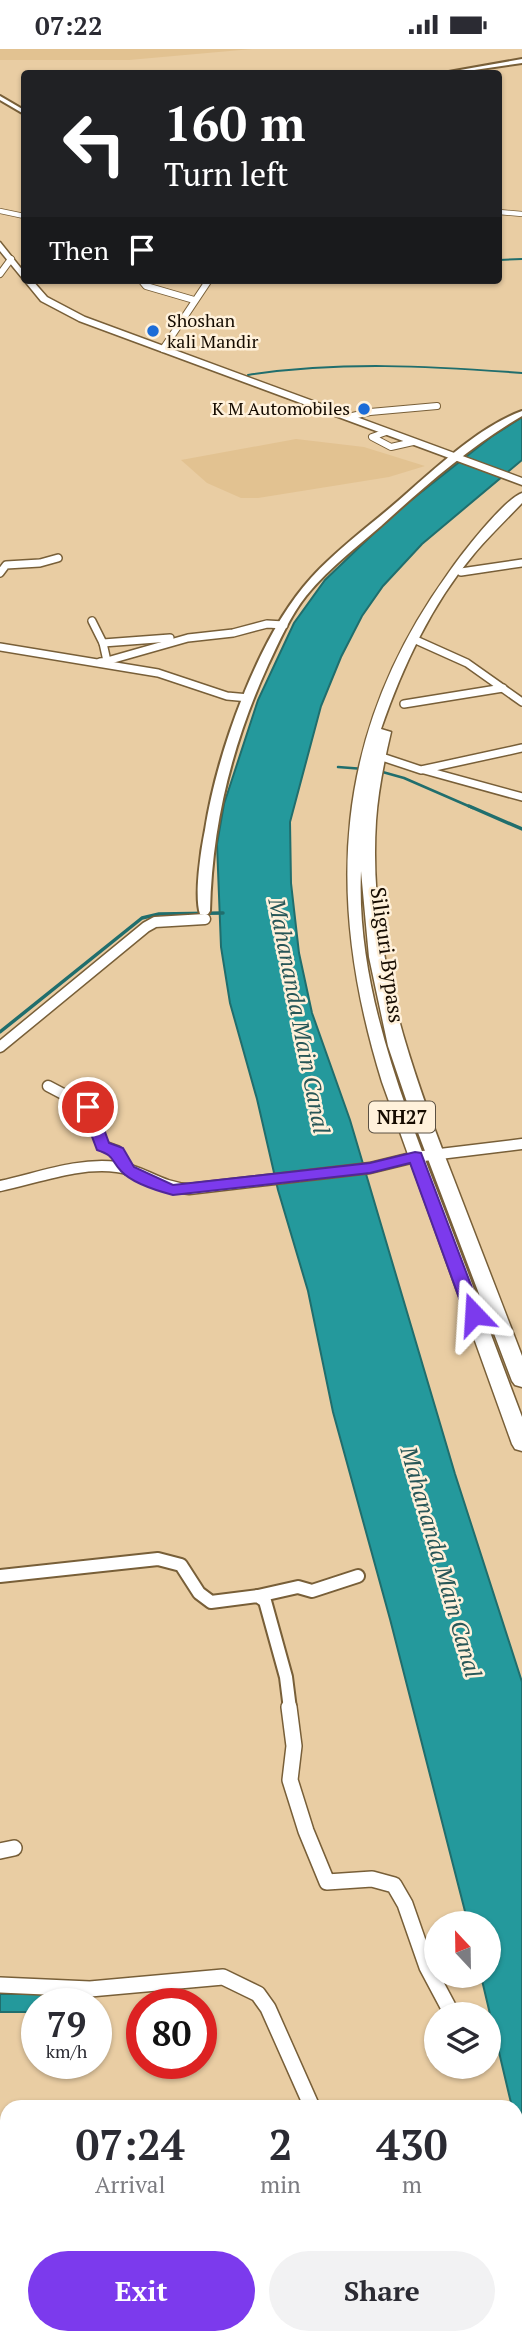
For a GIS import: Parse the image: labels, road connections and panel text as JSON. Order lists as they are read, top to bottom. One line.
{"streets":{"highway":["Siliguri Bypass","NH27"]},"crossings":[["Siliguri Bypass","NH27"]],"water":["Mahananda Main Canal"],"places":["Shoshan kali Mandir","K M Automobiles"],"north":"top","page":{"status":"07:22","turn":["160 m","Turn left"],"then":"Then","speed":"79 km/h","limit":"80","eta":["07:24","Arrival","2","min","430","m"],"buttons":["Exit","Share"]}}
